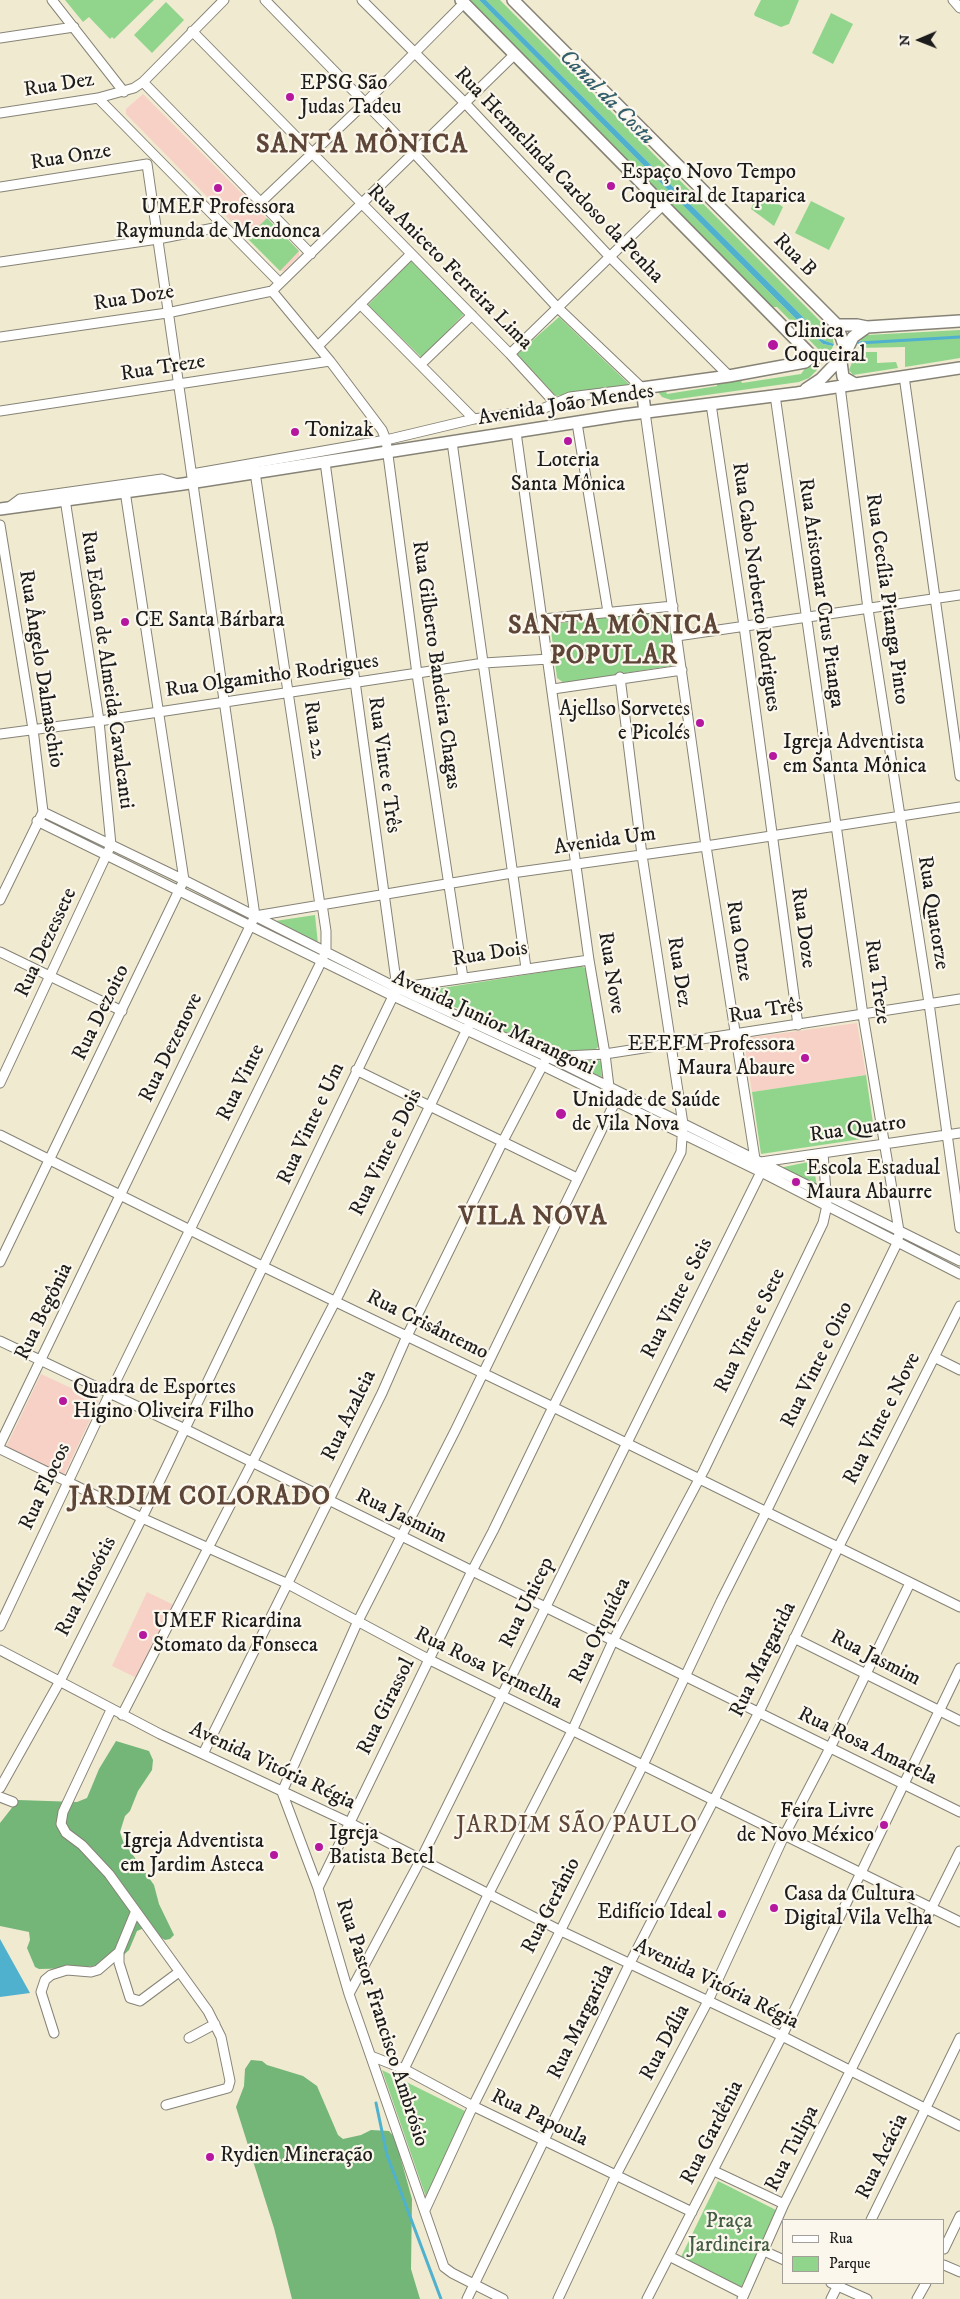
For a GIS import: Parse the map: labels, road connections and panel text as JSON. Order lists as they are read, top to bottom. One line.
{"streets":{"main road":["Rua B","Avenida João Mendes"],"street":["Rua Dez","Rua Onze","Rua Hermelinda Cardoso da Penha","Rua Aniceto Ferreira Lima","Rua Doze","Rua Treze","Rua Cabo Norberto Rodrigues","Rua Aristomar Crus Pitanga","Rua Cecília Pitanga Pinto","Rua Gilberto Bandeira Chagas","Rua Ângelo Dalmaschio","Rua Edson de Almeida Cavalcanti","Rua Olgamitho Rodrigues","Rua 22","Rua Vinte e Três","Avenida Um","Rua Quatorze","Rua Dezessete","Rua Dois","Rua Nove","Rua Três","Rua Dezoito","Avenida Junior Marangoni","Rua Dezenove","Rua Vinte","Rua Vinte e Um","Rua Quatro","Rua Vinte e Dois","Rua Vinte e Seis","Rua Begônia","Rua Crisântemo","Rua Vinte e Sete","Rua Vinte e Oito","Rua Azaleia","Rua Vinte e Nove","Rua Flocos","Rua Jasmim","Rua Miosótis","Rua Unicep","Rua Orquídea","Rua Margarida","Rua Rosa Vermelha","Rua Girassol","Rua Rosa Amarela","Avenida Vitória Régia","Rua Gerânio","Rua Pastor Francisco Ambrósio","Rua Dália","Rua Papoula","Rua Gardênia","Rua Tulipa","Rua Acácia"]},"crossings":[["Rua Dez","Rua Aniceto Ferreira Lima"],["Rua Dez","Avenida Um"],["Rua Dez","Rua Três"],["Rua Dez","Avenida Junior Marangoni"],["Rua Dez","Rua Girassol"],["Rua Onze","Avenida João Mendes"],["Rua Onze","Avenida Um"],["Rua Onze","Rua Três"],["Rua Onze","Avenida Junior Marangoni"],["Rua Onze","Rua Quatro"],["Rua Onze","Rua Vinte e Seis"],["Rua Doze","Rua Cabo Norberto Rodrigues"],["Rua Doze","Avenida Um"],["Rua Doze","Rua Três"],["Rua Treze","Rua Aristomar Crus Pitanga"],["Rua Treze","Avenida Um"],["Rua Treze","Rua Três"],["Rua Treze","Avenida Junior Marangoni"],["Rua Treze","Rua Quatro"],["Rua Treze","Rua Vinte e Oito"],["Avenida João Mendes","Rua Cabo Norberto Rodrigues"],["Avenida João Mendes","Rua Aristomar Crus Pitanga"],["Avenida João Mendes","Rua Cecília Pitanga Pinto"],["Avenida João Mendes","Rua Gilberto Bandeira Chagas"],["Avenida João Mendes","Rua Edson de Almeida Cavalcanti"],["Avenida João Mendes","Rua 22"],["Avenida João Mendes","Rua Vinte e Três"],["Avenida João Mendes","Rua Nove"],["Rua Cabo Norberto Rodrigues","Avenida Um"],["Rua Aristomar Crus Pitanga","Avenida Um"],["Rua Cecília Pitanga Pinto","Avenida Um"],["Rua Cecília Pitanga Pinto","Rua Quatorze"],["Rua Gilberto Bandeira Chagas","Rua Olgamitho Rodrigues"],["Rua Gilberto Bandeira Chagas","Avenida Um"],["Rua Gilberto Bandeira Chagas","Rua Dois"],["Rua Ângelo Dalmaschio","Rua Olgamitho Rodrigues"],["Rua Ângelo Dalmaschio","Avenida Junior Marangoni"],["Rua Edson de Almeida Cavalcanti","Rua Olgamitho Rodrigues"],["Rua Edson de Almeida Cavalcanti","Rua Dezessete"],["Rua Edson de Almeida Cavalcanti","Avenida Junior Marangoni"],["Rua Olgamitho Rodrigues","Rua 22"],["Rua Olgamitho Rodrigues","Rua Vinte e Três"],["Rua Olgamitho Rodrigues","Rua Nove"],["Rua 22","Avenida Um"],["Rua 22","Avenida Junior Marangoni"],["Rua 22","Rua Vinte"],["Rua Vinte e Três","Avenida Um"],["Rua Vinte e Três","Rua Dois"],["Rua Vinte e Três","Avenida Junior Marangoni"],["Rua Vinte e Três","Rua Vinte e Um"],["Avenida Um","Rua Quatorze"],["Avenida Um","Rua Nove"],["Avenida Um","Avenida Junior Marangoni"],["Avenida Um","Rua Dezenove"],["Rua Quatorze","Rua Três"],["Rua Quatorze","Rua Quatro"],["Rua Dezessete","Avenida Junior Marangoni"],["Rua Dois","Rua Nove"],["Rua Dois","Avenida Junior Marangoni"],["Rua Dois","Rua Vinte e Um"],["Rua Nove","Rua Três"],["Rua Nove","Avenida Junior Marangoni"],["Rua Três","Avenida Junior Marangoni"],["Rua Dezoito","Avenida Junior Marangoni"],["Rua Dezoito","Rua Crisântemo"],["Avenida Junior Marangoni","Rua Dezenove"],["Avenida Junior Marangoni","Rua Vinte"],["Avenida Junior Marangoni","Rua Vinte e Um"],["Avenida Junior Marangoni","Rua Quatro"],["Avenida Junior Marangoni","Rua Vinte e Dois"],["Avenida Junior Marangoni","Rua Vinte e Seis"],["Avenida Junior Marangoni","Rua Vinte e Sete"],["Avenida Junior Marangoni","Rua Vinte e Oito"],["Avenida Junior Marangoni","Rua Girassol"],["Rua Dezenove","Rua Begônia"],["Rua Dezenove","Rua Crisântemo"],["Rua Vinte","Rua Crisântemo"],["Rua Vinte","Rua Flocos"],["Rua Vinte e Um","Rua Crisântemo"],["Rua Vinte e Um","Rua Miosótis"],["Rua Quatro","Rua Vinte e Seis"],["Rua Vinte e Dois","Rua Crisântemo"],["Rua Vinte e Dois","Rua Jasmim"],["Rua Vinte e Dois","Rua Rosa Vermelha"],["Rua Vinte e Dois","Avenida Vitória Régia"],["Rua Vinte e Seis","Rua Crisântemo"],["Rua Vinte e Seis","Rua Unicep"],["Rua Begônia","Rua Crisântemo"],["Rua Begônia","Rua Jasmim"],["Rua Crisântemo","Rua Vinte e Sete"],["Rua Crisântemo","Rua Vinte e Oito"],["Rua Crisântemo","Rua Azaleia"],["Rua Crisântemo","Rua Vinte e Nove"],["Rua Crisântemo","Rua Flocos"],["Rua Crisântemo","Rua Miosótis"],["Rua Crisântemo","Rua Unicep"],["Rua Crisântemo","Rua Orquídea"],["Rua Crisântemo","Rua Margarida"],["Rua Crisântemo","Rua Girassol"],["Rua Crisântemo","Rua Gerânio"],["Rua Crisântemo","Rua Dália"],["Rua Vinte e Sete","Rua Orquídea"],["Rua Vinte e Oito","Rua Gerânio"],["Rua Azaleia","Rua Jasmim"],["Rua Azaleia","Rua Rosa Vermelha"],["Rua Azaleia","Avenida Vitória Régia"],["Rua Vinte e Nove","Rua Margarida"],["Rua Flocos","Rua Jasmim"],["Rua Flocos","Rua Rosa Vermelha"],["Rua Jasmim","Rua Miosótis"],["Rua Jasmim","Rua Unicep"],["Rua Jasmim","Rua Orquídea"],["Rua Jasmim","Rua Margarida"],["Rua Jasmim","Rua Girassol"],["Rua Jasmim","Rua Rosa Amarela"],["Rua Jasmim","Rua Gerânio"],["Rua Jasmim","Rua Dália"],["Rua Jasmim","Rua Gardênia"],["Rua Miosótis","Rua Rosa Vermelha"],["Rua Miosótis","Avenida Vitória Régia"],["Rua Unicep","Rua Rosa Vermelha"],["Rua Unicep","Avenida Vitória Régia"],["Rua Unicep","Rua Pastor Francisco Ambrósio"],["Rua Orquídea","Rua Rosa Vermelha"],["Rua Orquídea","Avenida Vitória Régia"],["Rua Orquídea","Rua Papoula"],["Rua Margarida","Rua Rosa Vermelha"],["Rua Margarida","Rua Rosa Amarela"],["Rua Margarida","Avenida Vitória Régia"],["Rua Margarida","Rua Pastor Francisco Ambrósio"],["Rua Margarida","Rua Papoula"],["Rua Rosa Vermelha","Rua Girassol"],["Rua Rosa Vermelha","Rua Gerânio"],["Rua Rosa Vermelha","Rua Dália"],["Rua Rosa Vermelha","Rua Gardênia"],["Rua Rosa Vermelha","Rua Tulipa"],["Rua Girassol","Avenida Vitória Régia"],["Rua Girassol","Rua Pastor Francisco Ambrósio"],["Rua Rosa Amarela","Rua Dália"],["Rua Rosa Amarela","Rua Gardênia"],["Avenida Vitória Régia","Rua Gerânio"],["Avenida Vitória Régia","Rua Pastor Francisco Ambrósio"],["Avenida Vitória Régia","Rua Dália"],["Avenida Vitória Régia","Rua Gardênia"],["Avenida Vitória Régia","Rua Tulipa"],["Avenida Vitória Régia","Rua Acácia"],["Rua Gerânio","Rua Pastor Francisco Ambrósio"],["Rua Gerânio","Rua Papoula"],["Rua Pastor Francisco Ambrósio","Rua Papoula"],["Rua Dália","Rua Papoula"],["Rua Papoula","Rua Gardênia"]],"districts":["SANTA MÔNICA","SANTA MÔNICA POPULAR","VILA NOVA","JARDIM COLORADO","JARDIM SÃO PAULO"],"water":["Canal da Costa"],"parks":["Praça Jardineira"],"places":["EPSG São Judas Tadeu","Espaço Novo Tempo Coqueiral de Itaparica","UMEF Professora Raymunda de Mendonca","Clinica Coqueiral","Tonizak","Loteria Santa Mônica","CE Santa Bárbara","Ajellso Sorvetes e Picolés","Igreja Adventista em Santa Mônica","EEEFM Professora Maura Abaure","Unidade de Saúde de Vila Nova","Escola Estadual Maura Abaurre","Quadra de Esportes Higino Oliveira Filho","UMEF Ricardina Stomato da Fonseca","Feira Livre de Novo México","Igreja Batista Betel","Igreja Adventista em Jardim Asteca","Casa da Cultura Digital Vila Velha","Edifício Ideal","Rydien Mineração"],"legend":["Rua","Parque"],"north":"left"}
